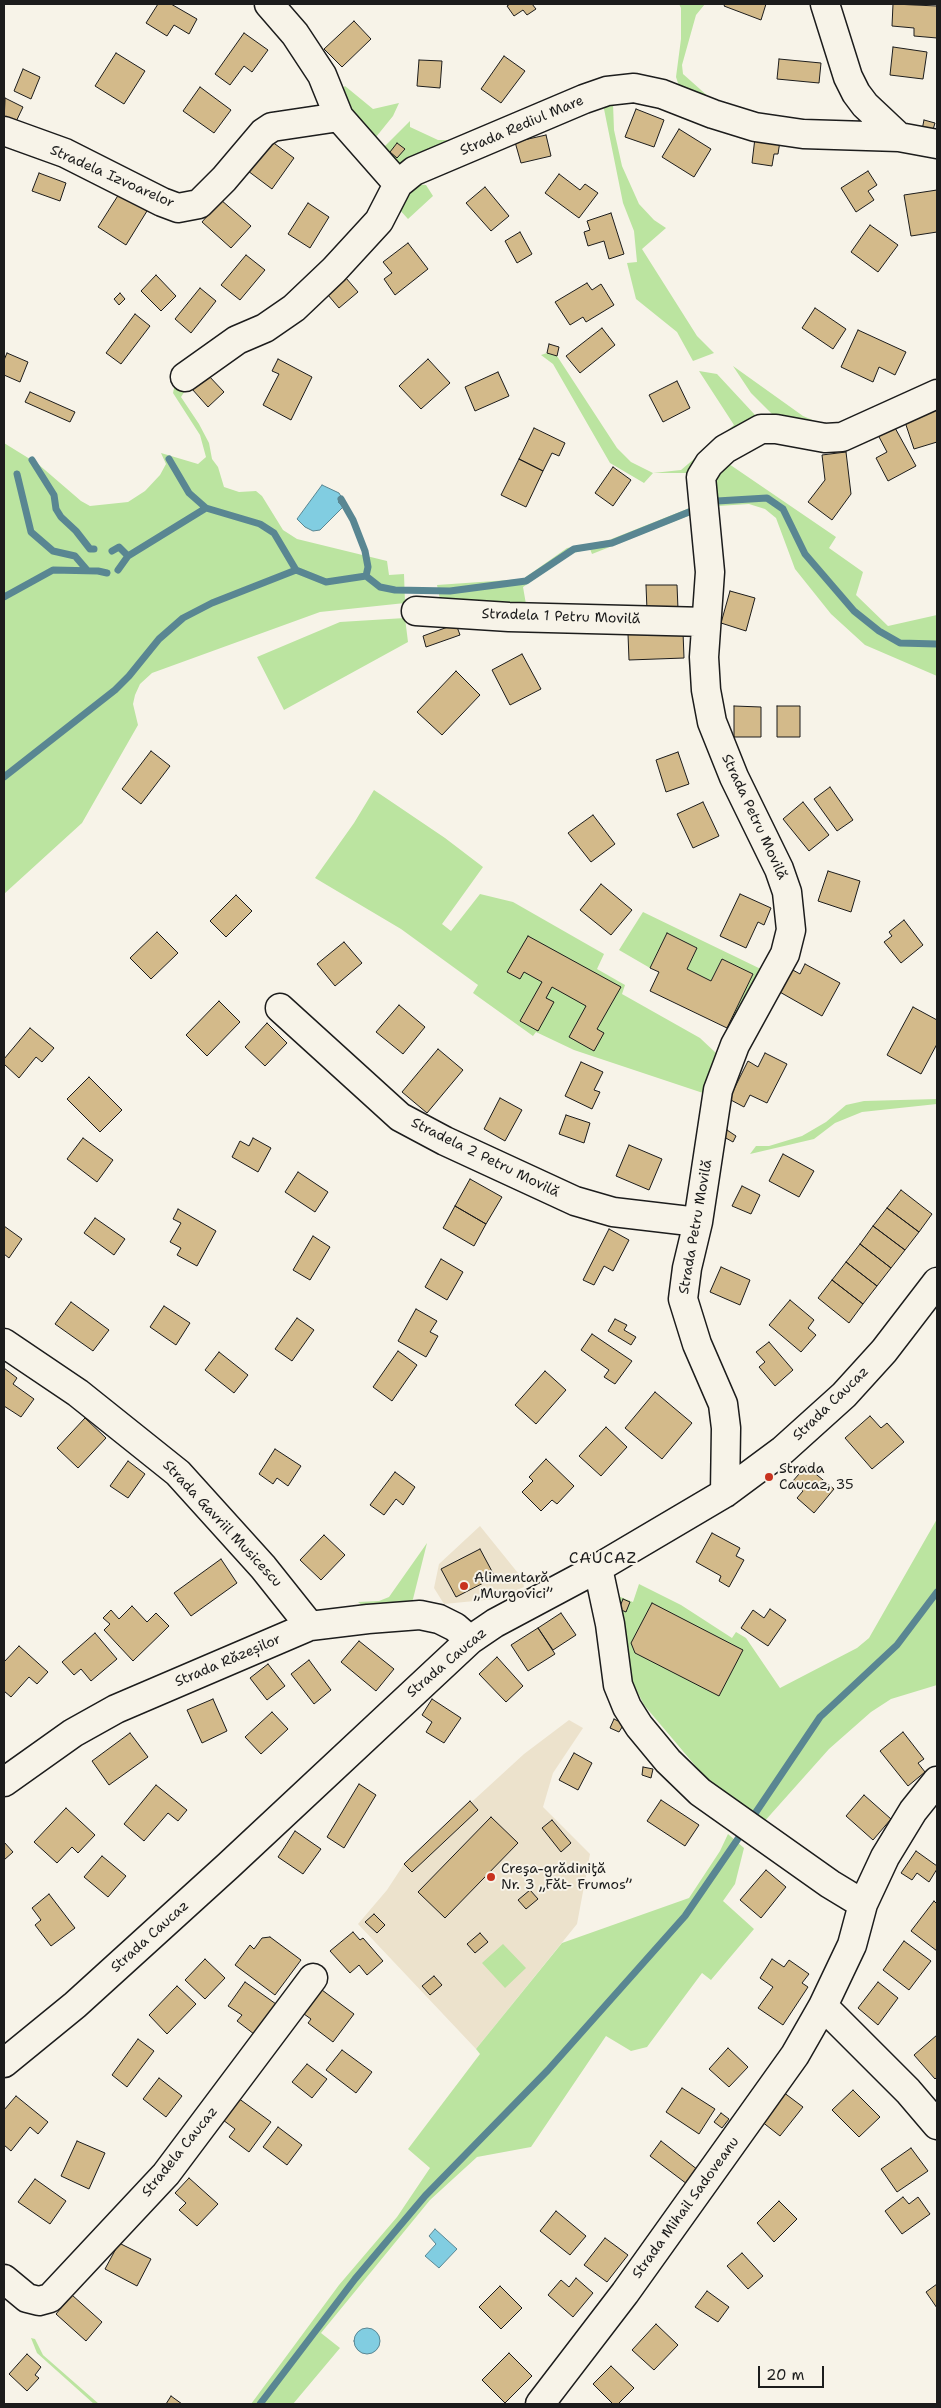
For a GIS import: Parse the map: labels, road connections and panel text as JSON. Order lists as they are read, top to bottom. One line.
{"streets":{"street":["Strada Rediul Mare","Stradela Izvoarelor","Stradela 1 Petru Movilă","Strada Petru Movilă","Stradela 2 Petru Movilă","Strada Caucaz","Strada Gavriil Musicescu","Strada Răzeșilor","Stradela Caucaz","Strada Mihail Sadoveanu"]},"crossings":[["Stradela 1 Petru Movilă","Strada Petru Movilă"],["Strada Petru Movilă","Stradela 2 Petru Movilă"],["Strada Petru Movilă","Strada Caucaz"],["Strada Caucaz","Strada Răzeșilor"],["Strada Gavriil Musicescu","Strada Răzeșilor"]],"districts":["CAUCAZ"],"places":["Strada Caucaz, 35","Alimentară „Murgovici”","Creşa-grădiniţă Nr. 3 „Făt- Frumos”"],"scale_bar":"20 m"}
